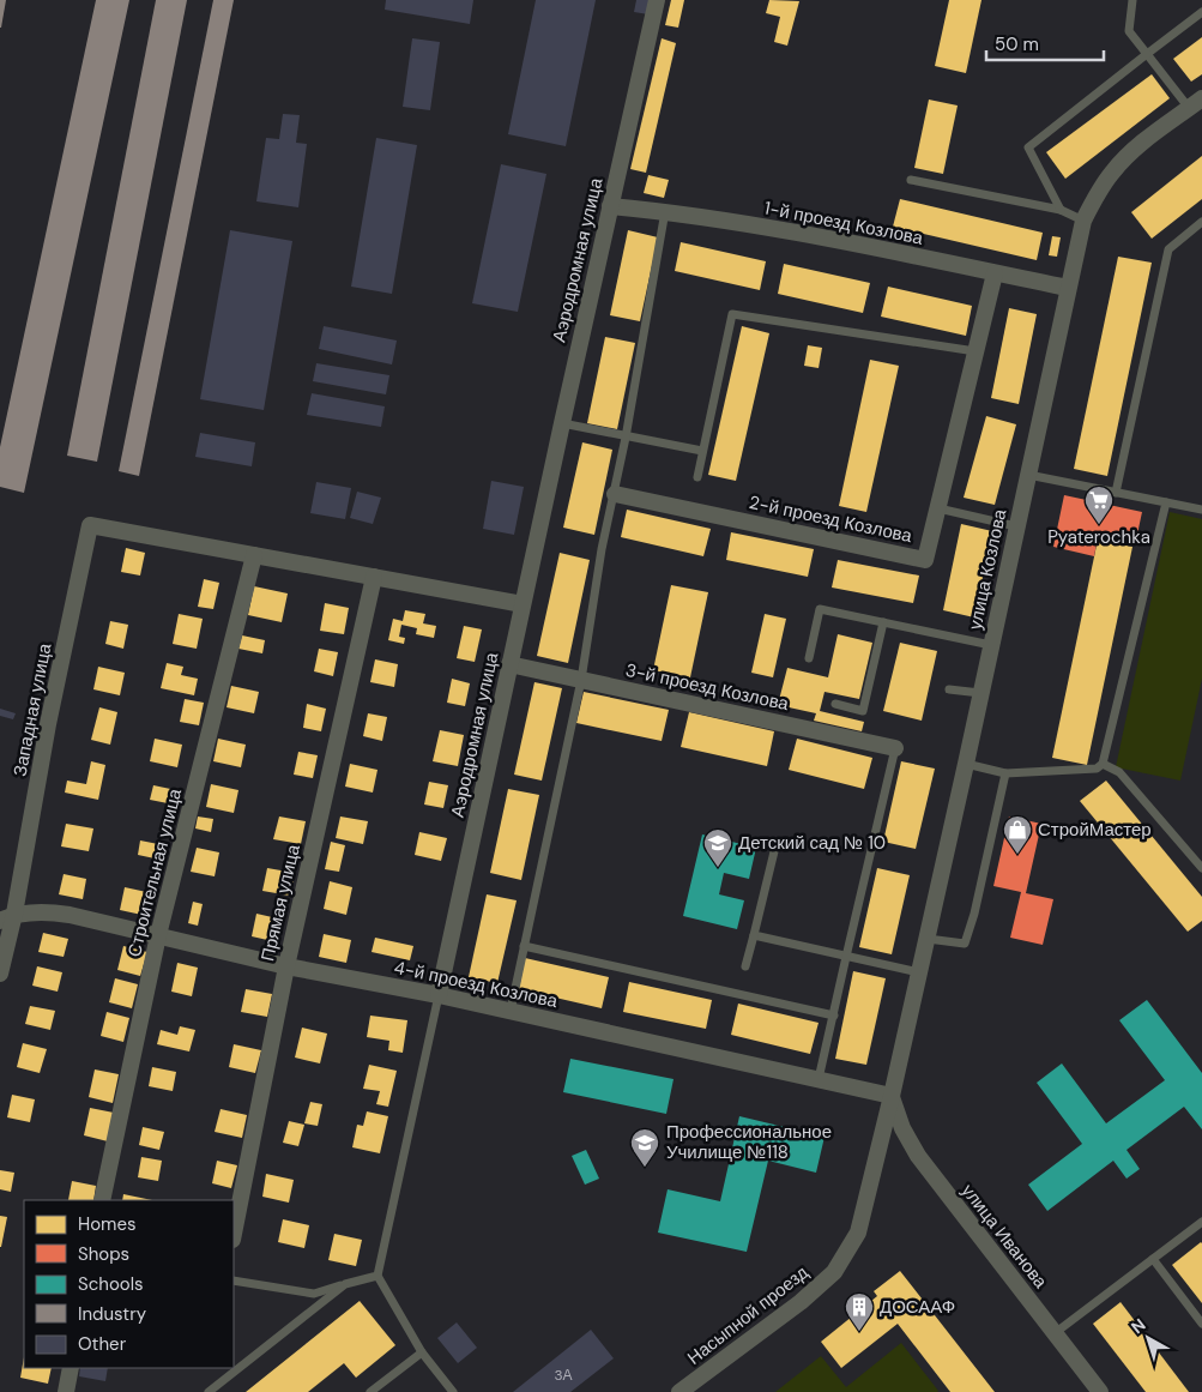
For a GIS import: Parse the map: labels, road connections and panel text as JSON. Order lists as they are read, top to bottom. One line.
{"streets":{"street":["1-й проезд Козлова","Аэродромная улица","2-й проезд Козлова","улица Козлова","3-й проезд Козлова","Западная улица","Строительная улица","Прямая улица","4-й проезд Козлова","улица Иванова","Насыпной проезд"]},"crossings":[["1-й проезд Козлова","Аэродромная улица"],["1-й проезд Козлова","2-й проезд Козлова"],["1-й проезд Козлова","улица Козлова"],["Аэродромная улица","3-й проезд Козлова"],["Аэродромная улица","4-й проезд Козлова"],["улица Козлова","4-й проезд Козлова"],["улица Козлова","улица Иванова"],["улица Козлова","Насыпной проезд"],["Западная улица","Строительная улица"],["Западная улица","4-й проезд Козлова"],["Строительная улица","4-й проезд Козлова"],["Прямая улица","4-й проезд Козлова"],["4-й проезд Козлова","улица Иванова"],["4-й проезд Козлова","Насыпной проезд"],["улица Иванова","Насыпной проезд"]],"places":{"supermarket":["Pyaterochka"],"shop":["СтройМастер"],"school or university":["Детский сад № 10","Профессиональное Училище №118"],"building":["ДОСААФ"]},"house_numbers":["3А"],"legend":["Homes","Shops","Schools","Industry","Other"],"scale_bar":"50 m","north":"top left"}
